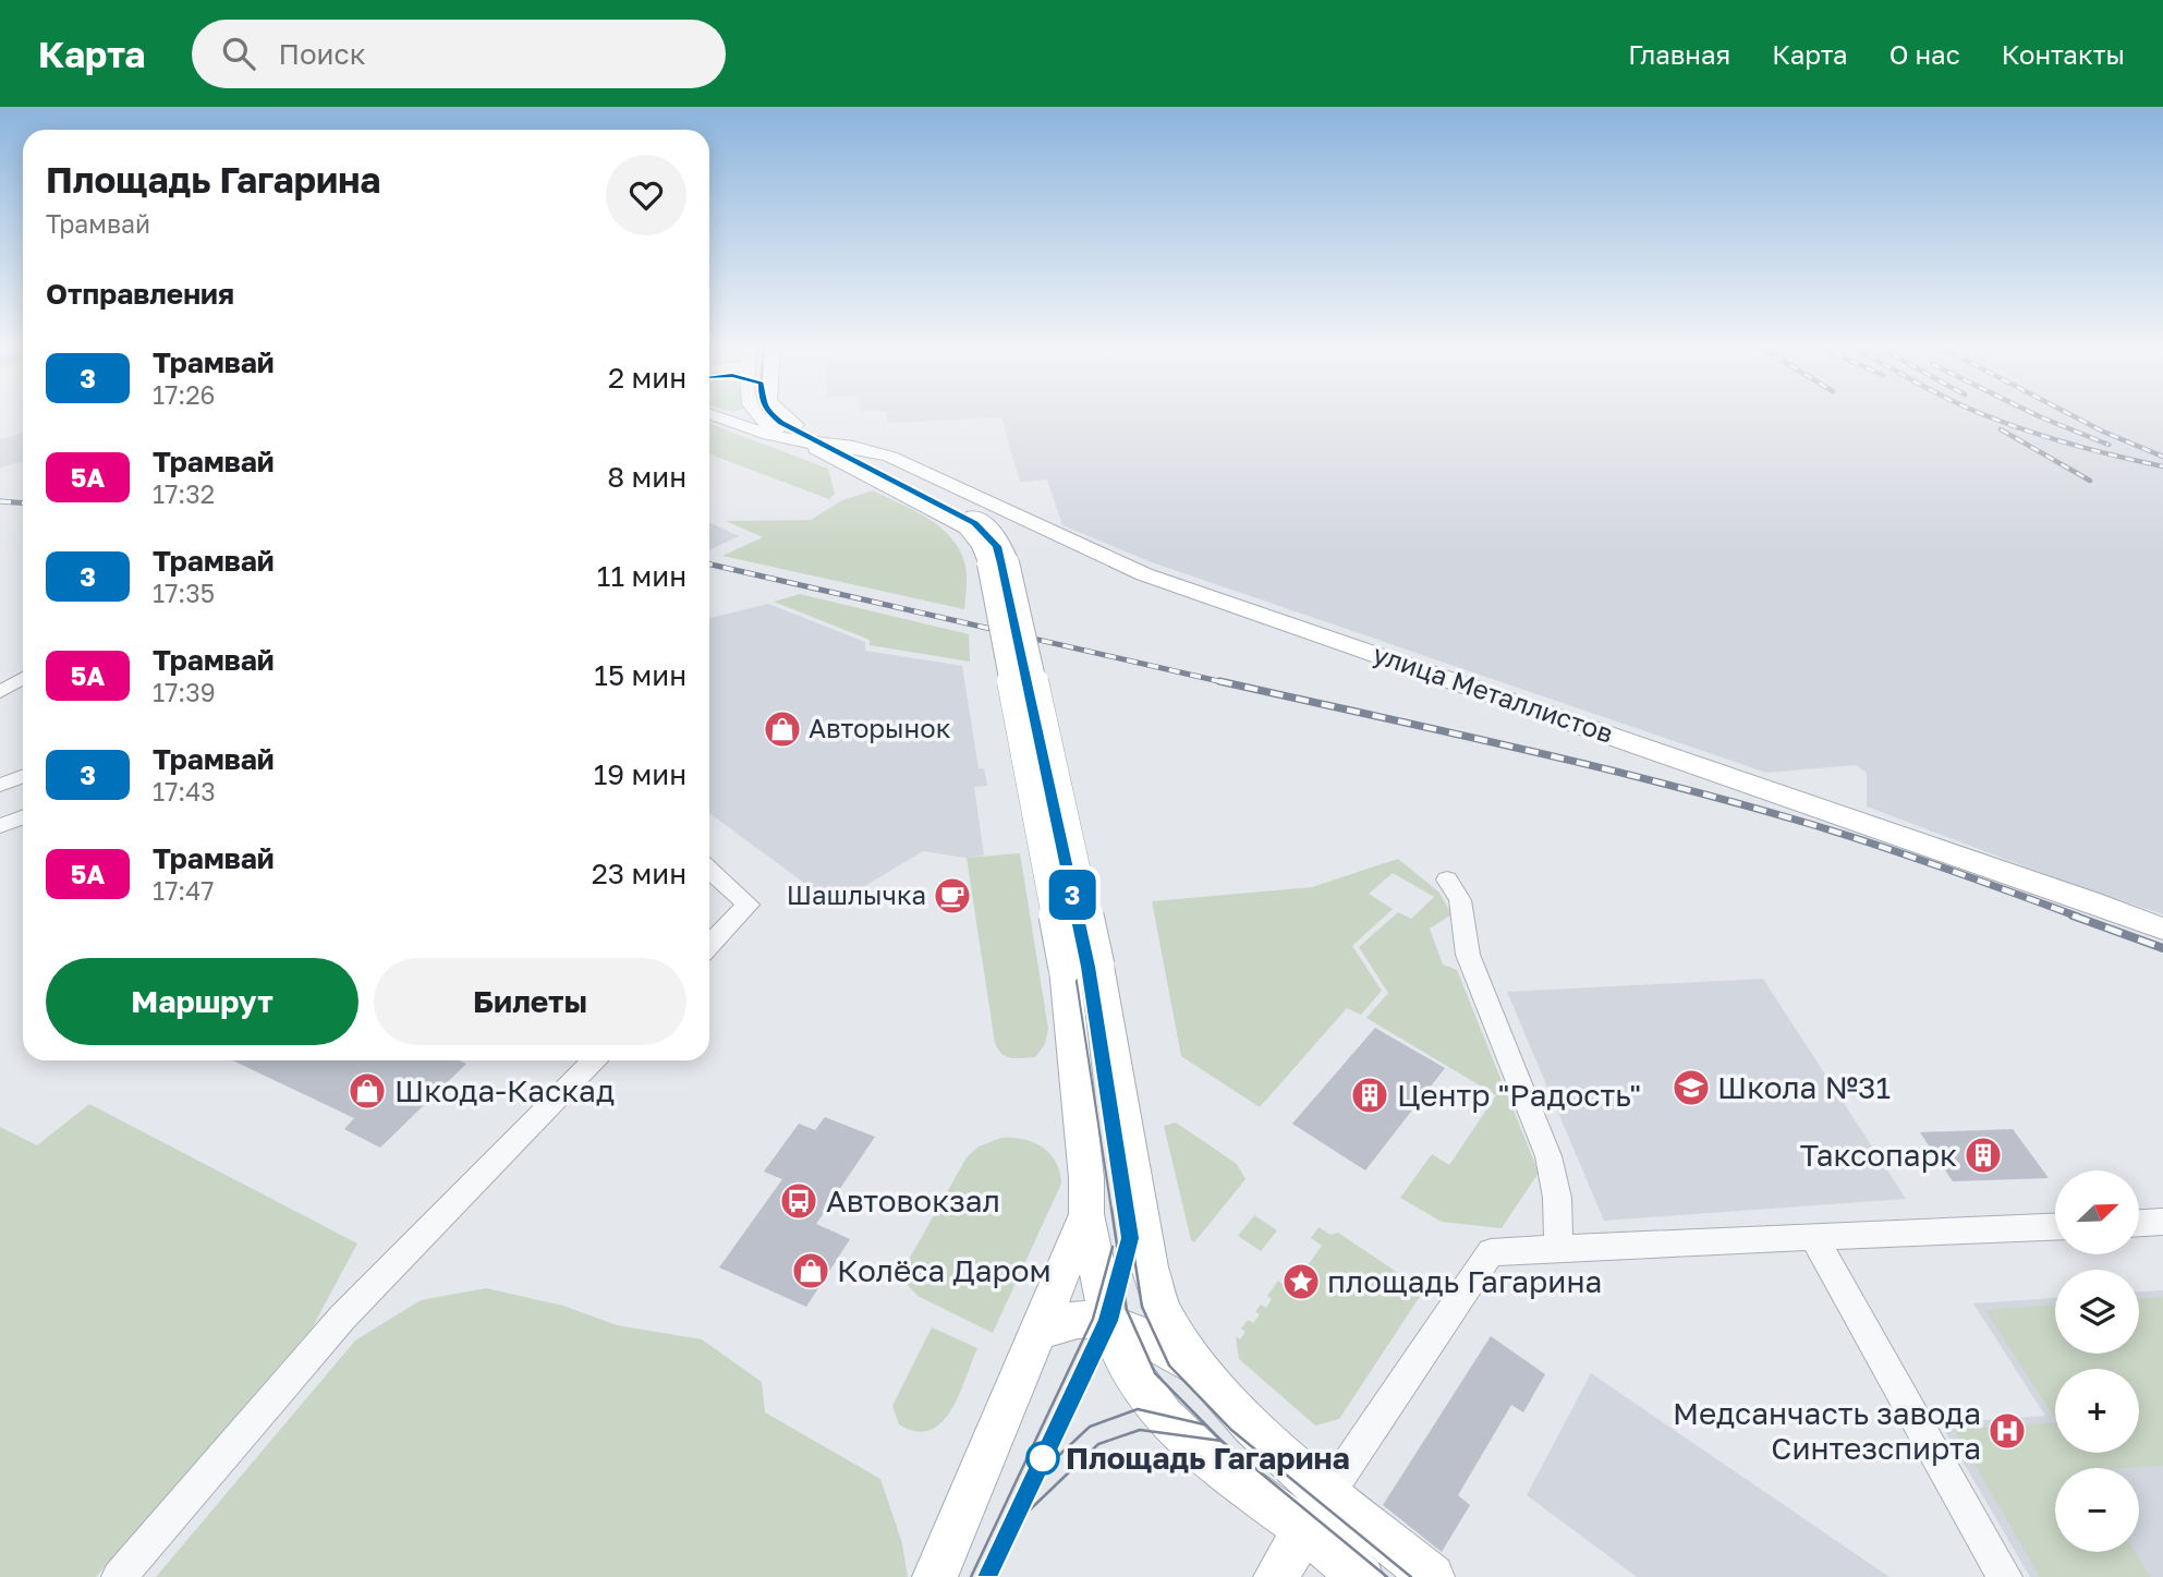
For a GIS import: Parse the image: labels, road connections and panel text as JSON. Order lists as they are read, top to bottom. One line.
{"streets":{"main road":["улица Металлистов"]},"places":{"shop":["Авторынок","Шкода-Каскад","Колёса Даром"],"cafe":["Шашлычка"],"school or university":["Школа №31"],"building":["Центр \"Радость\"","Таксопарк"],"bus stop":["Автовокзал"],"place":["площадь Гагарина"],"hospital":["Медсанчасть завода Синтезспирта"],"other":["Площадь Гагарина"]},"lines":["tram line 3"],"north":"top right","page":{"header":"Карта","search":"Поиск","nav":["Главная","Карта","О нас","Контакты"],"on_map":"3","heading":[["Площадь Гагарина","Трамвай"],"Отправления"],"list":[{"mark":"3","name":"Трамвай","note":"17:26","value":"2 мин"},{"mark":"5А","name":"Трамвай","note":"17:32","value":"8 мин"},{"mark":"3","name":"Трамвай","note":"17:35","value":"11 мин"},{"mark":"5А","name":"Трамвай","note":"17:39","value":"15 мин"},{"mark":"3","name":"Трамвай","note":"17:43","value":"19 мин"},{"mark":"5А","name":"Трамвай","note":"17:47","value":"23 мин"}],"buttons":["Маршрут","Билеты"],"map_buttons":["+","−"]}}
